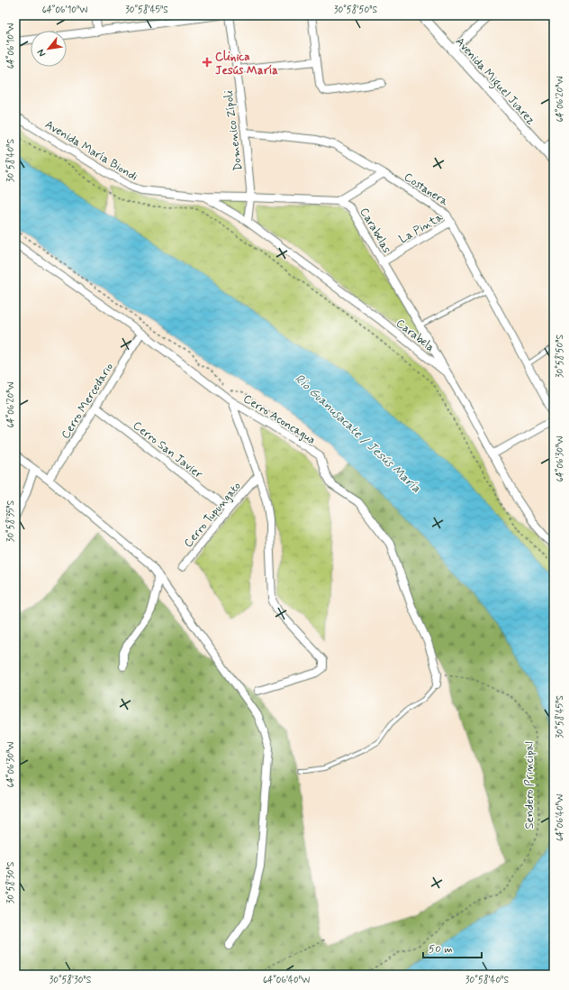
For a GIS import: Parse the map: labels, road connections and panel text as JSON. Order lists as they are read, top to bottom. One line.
{"streets":{"street":["Avenida Miguel Juarez","Domenico Zípoli","Avenida María Biondi","Costanera","La Pinta","Carabelas","Carabela","Cerro Mercedario","Cerro Aconcagua","Cerro San Javier","Cerro Tupungato"],"path":["Sendero Principal"]},"crossings":[["Domenico Zípoli","Costanera"],["Domenico Zípoli","Carabela"],["Avenida María Biondi","Carabela"],["Costanera","La Pinta"],["La Pinta","Carabelas"],["Carabelas","Carabela"],["Cerro Mercedario","Cerro Aconcagua"],["Cerro Mercedario","Cerro San Javier"],["Cerro Aconcagua","Sendero Principal"],["Cerro San Javier","Cerro Tupungato"]],"water":["Río Guanusacate / Jesús María"],"places":{"health":["Clinica Jesús María"]},"scale_bar":"50 m","north":"bottom left","coordinates":["64°06'10\"W","30°58'45\"S","30°58'50\"S","64°06'20\"W","30°58'40\"S","64°06'30\"W","30°58'35\"S","64°06'40\"W","30°58'30\"S"]}
